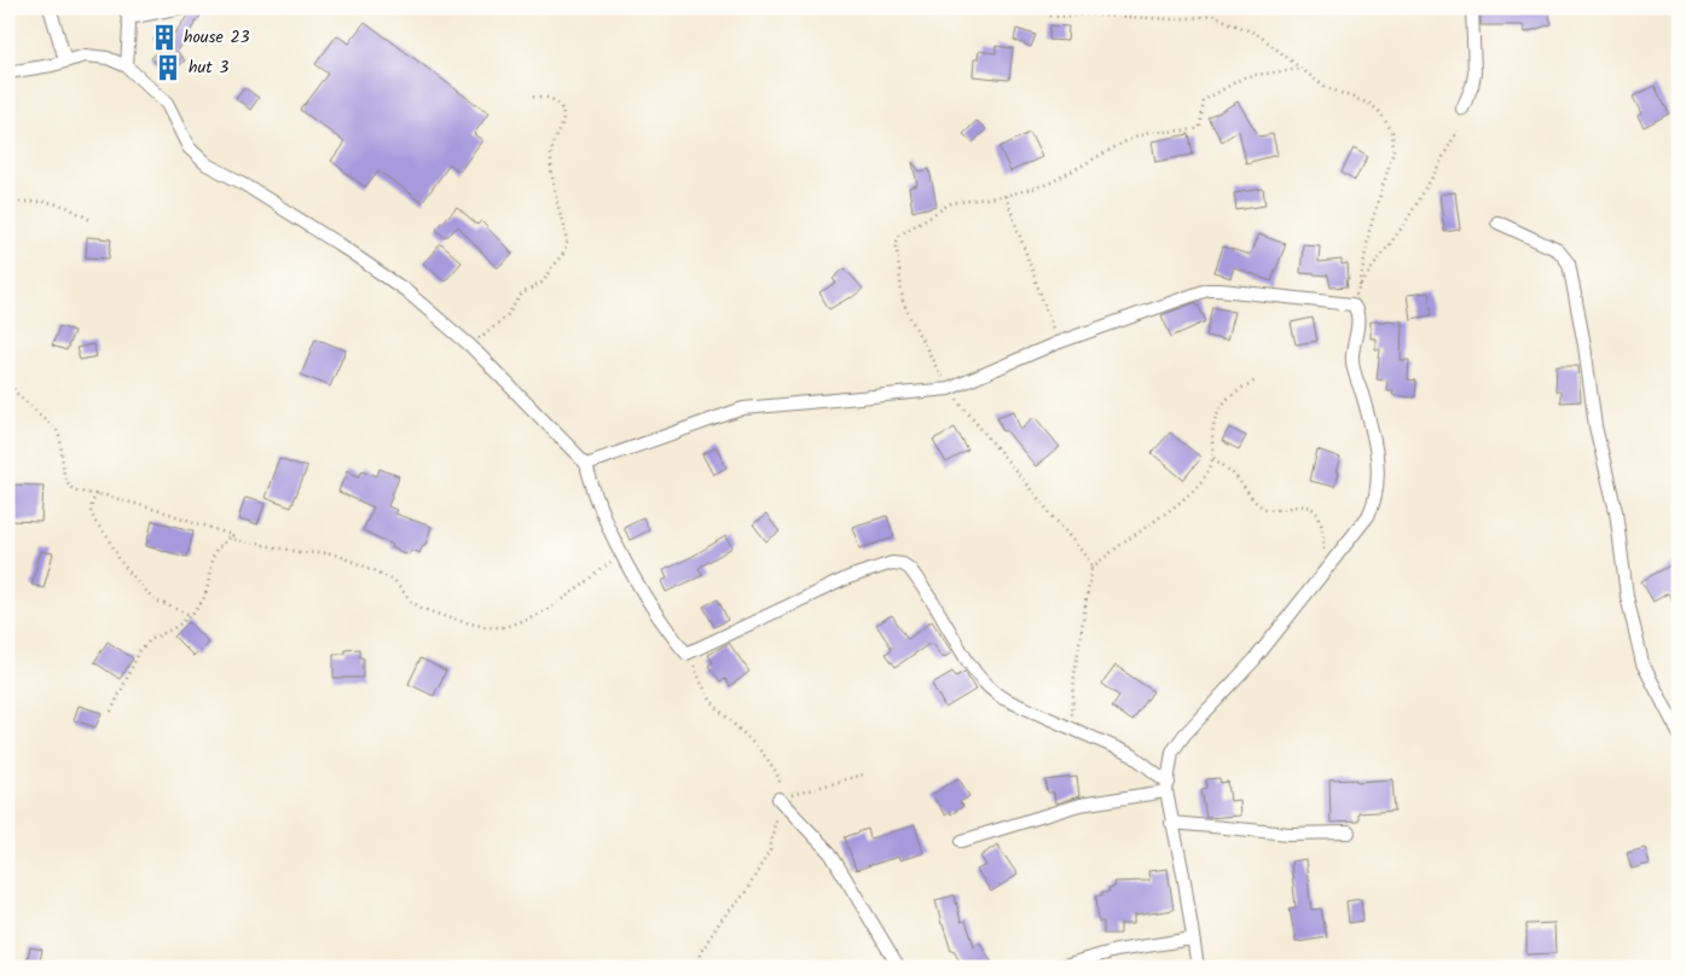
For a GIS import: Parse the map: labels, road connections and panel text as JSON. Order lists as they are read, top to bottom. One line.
{"places":{"building":["house 23","hut 3"]}}
